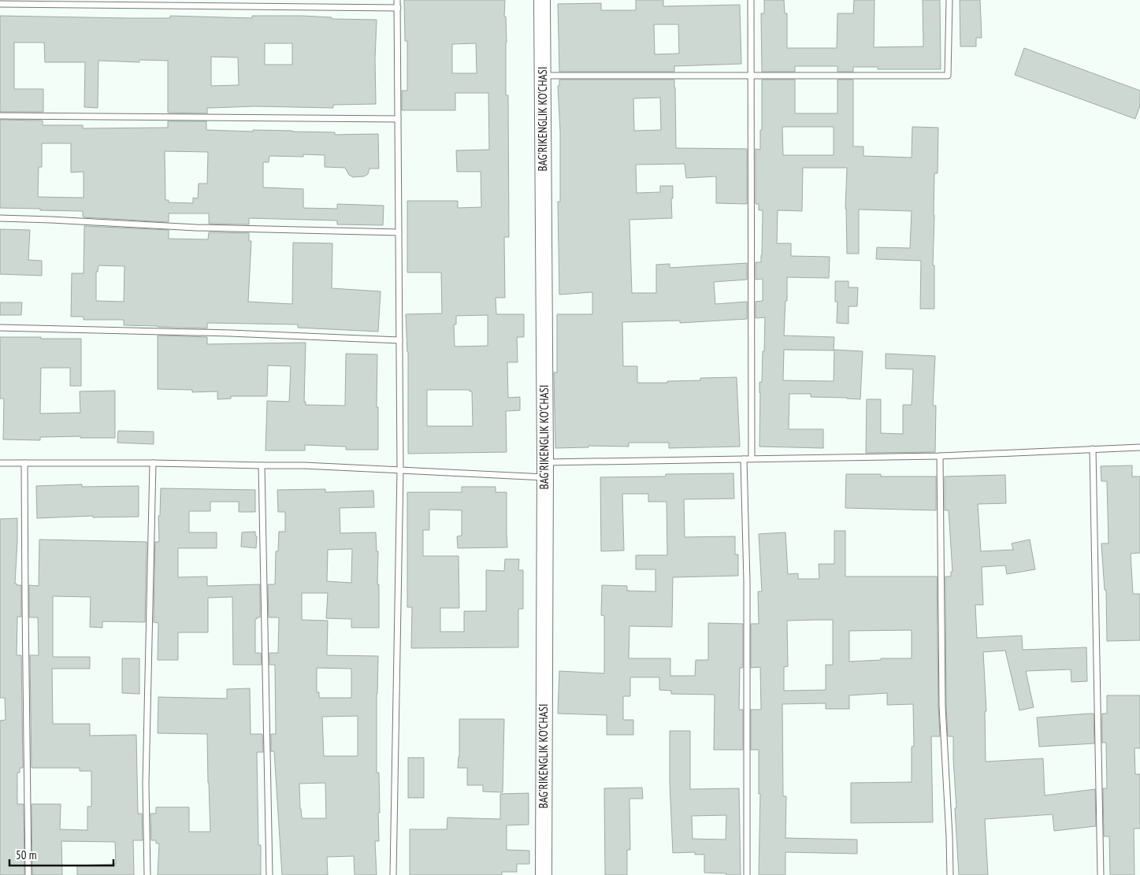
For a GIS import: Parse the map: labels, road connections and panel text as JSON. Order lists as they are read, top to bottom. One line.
{"streets":{"main road":["BAG'RIKENGLIK KO'CHASI"]},"scale_bar":"50 m"}
